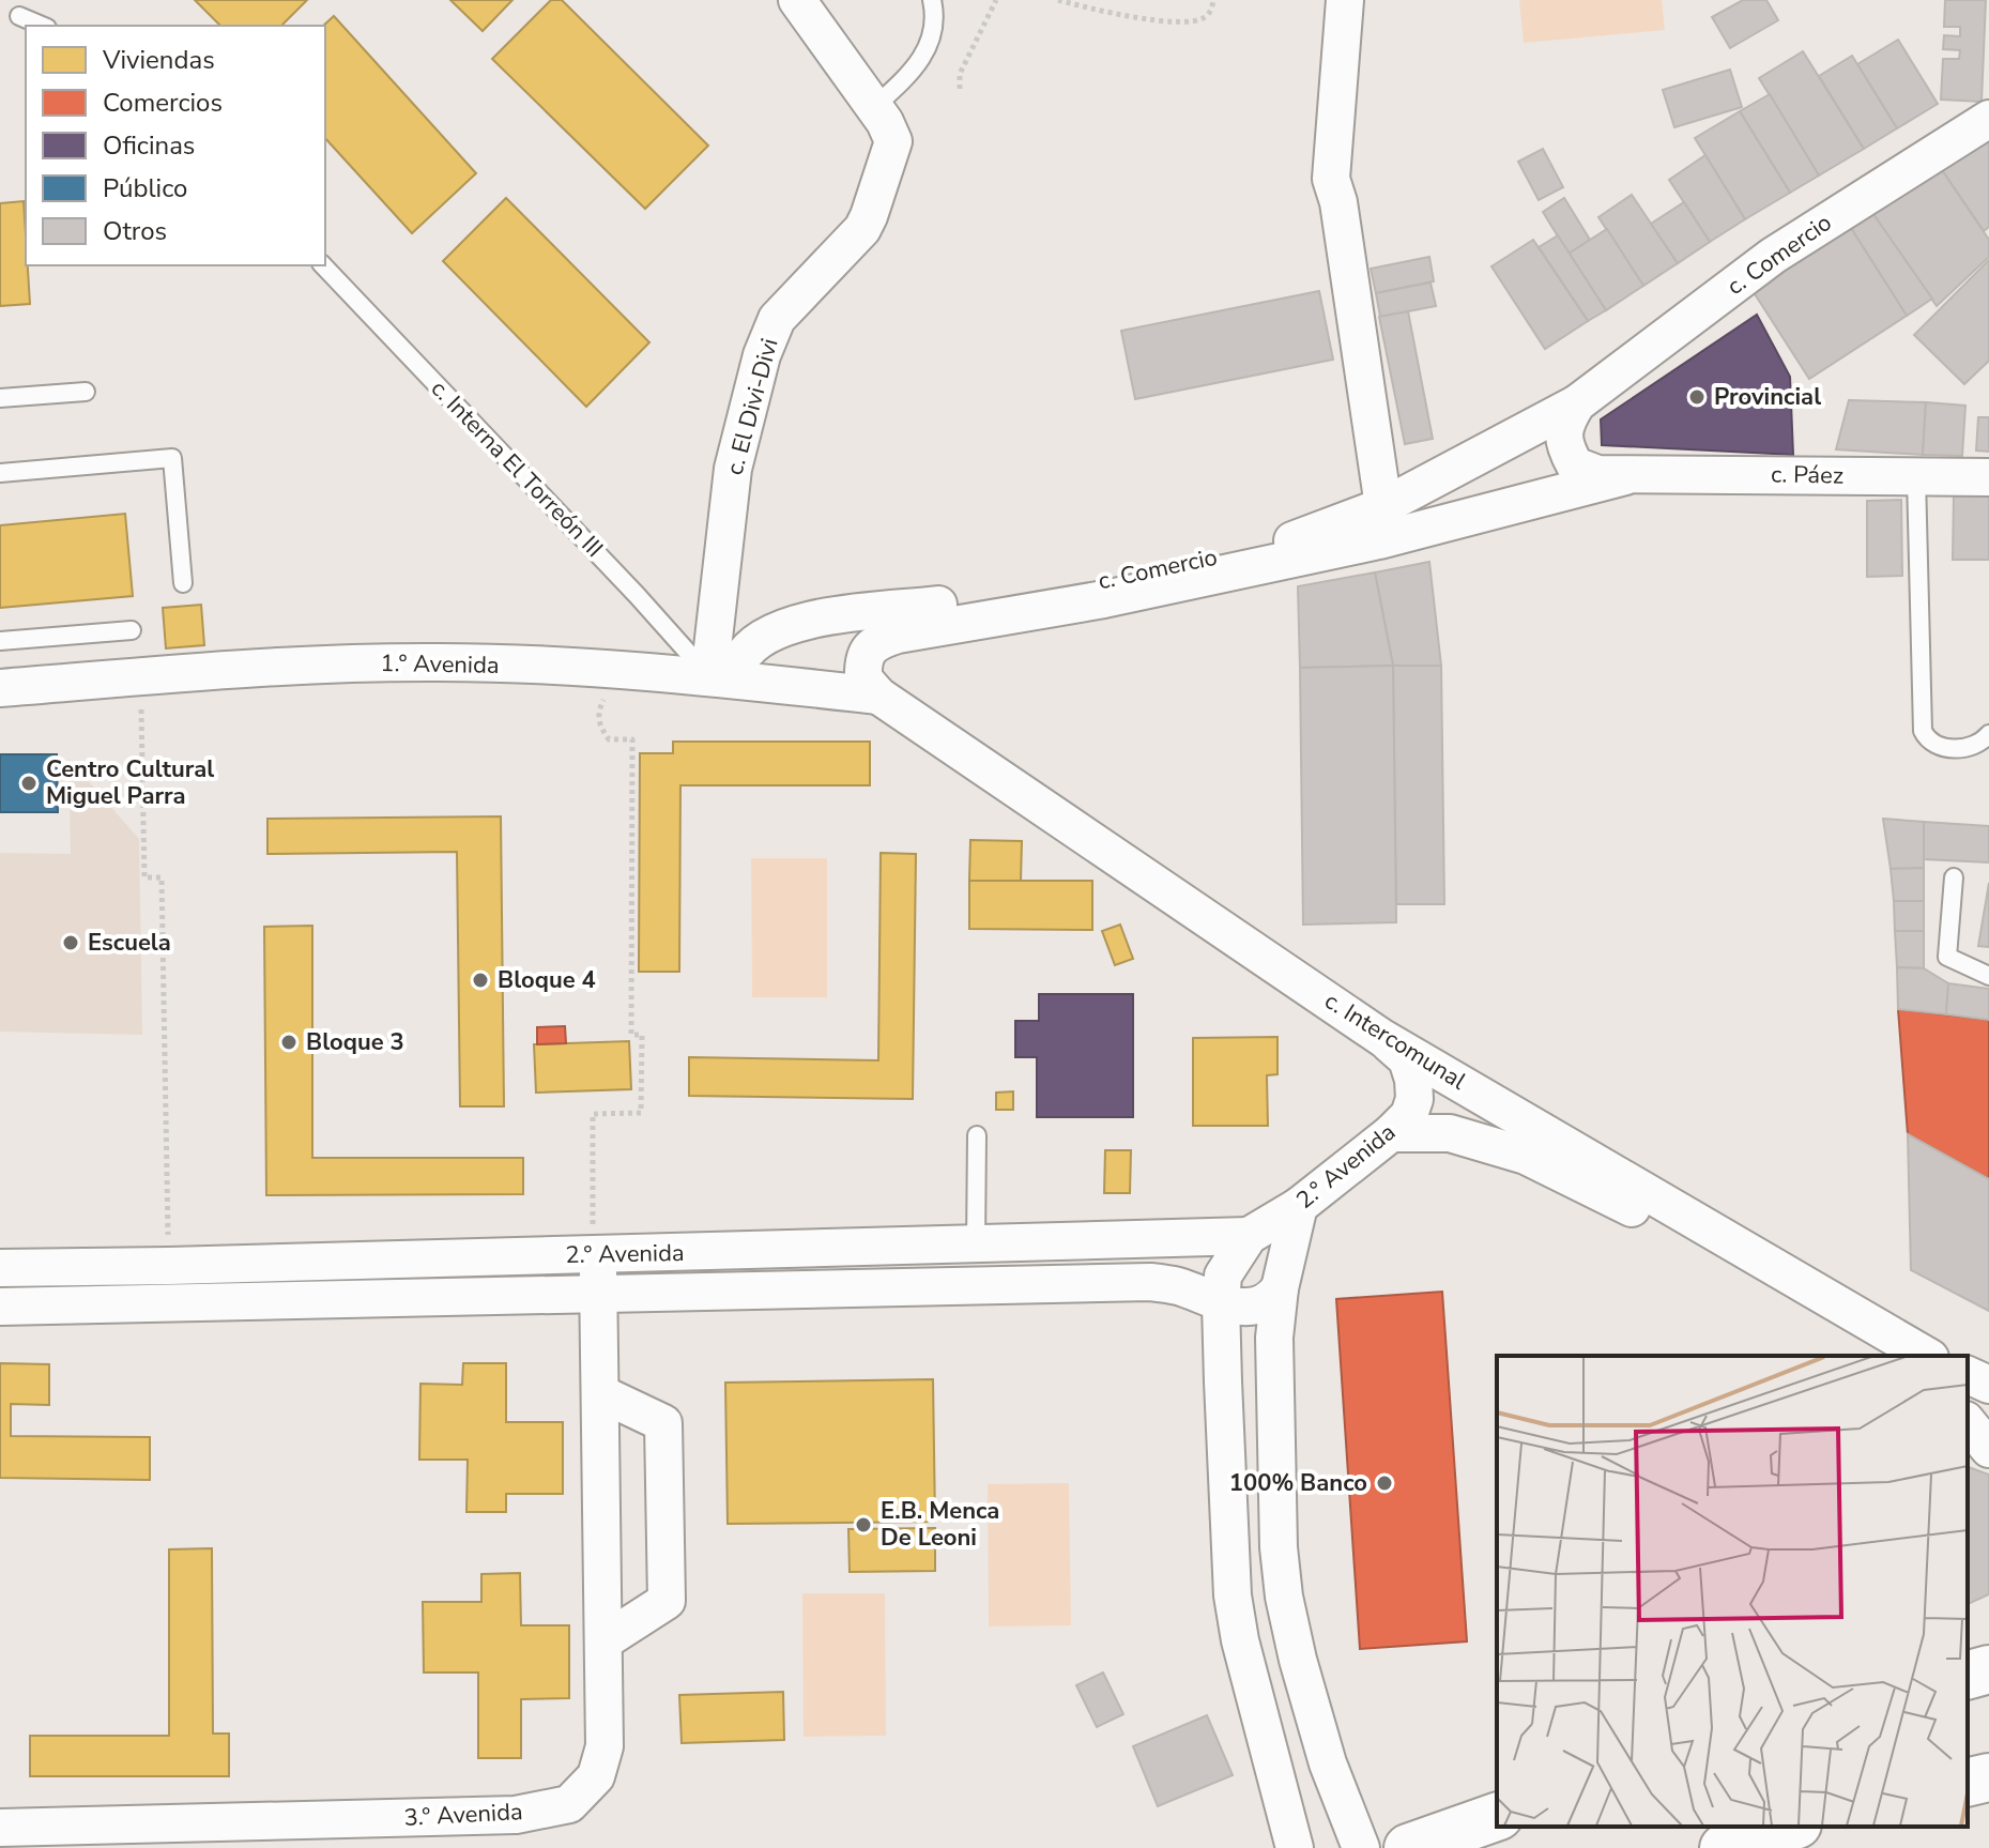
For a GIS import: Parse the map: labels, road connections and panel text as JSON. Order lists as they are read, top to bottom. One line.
{"streets":{"street":["c. Comercio","c. El Divi-Divi","c. Páez","1.° Avenida","c. Intercomunal","2.° Avenida","3.° Avenida"],"lane":["c. Interna El Torreón III"]},"crossings":[["c. Comercio","c. El Divi-Divi"],["c. Comercio","c. Interna El Torreón III"],["c. Comercio","1.° Avenida"],["c. El Divi-Divi","c. Interna El Torreón III"],["c. El Divi-Divi","1.° Avenida"],["c. Interna El Torreón III","1.° Avenida"],["1.° Avenida","c. Intercomunal"],["c. Intercomunal","2.° Avenida"],["2.° Avenida","3.° Avenida"]],"places":["Provincial","Centro Cultural Miguel Parra","Escuela","Bloque 4","Bloque 3","100% Banco","E.B. Menca De Leoni"],"legend":["Viviendas","Comercios","Oficinas","Público","Otros"]}
